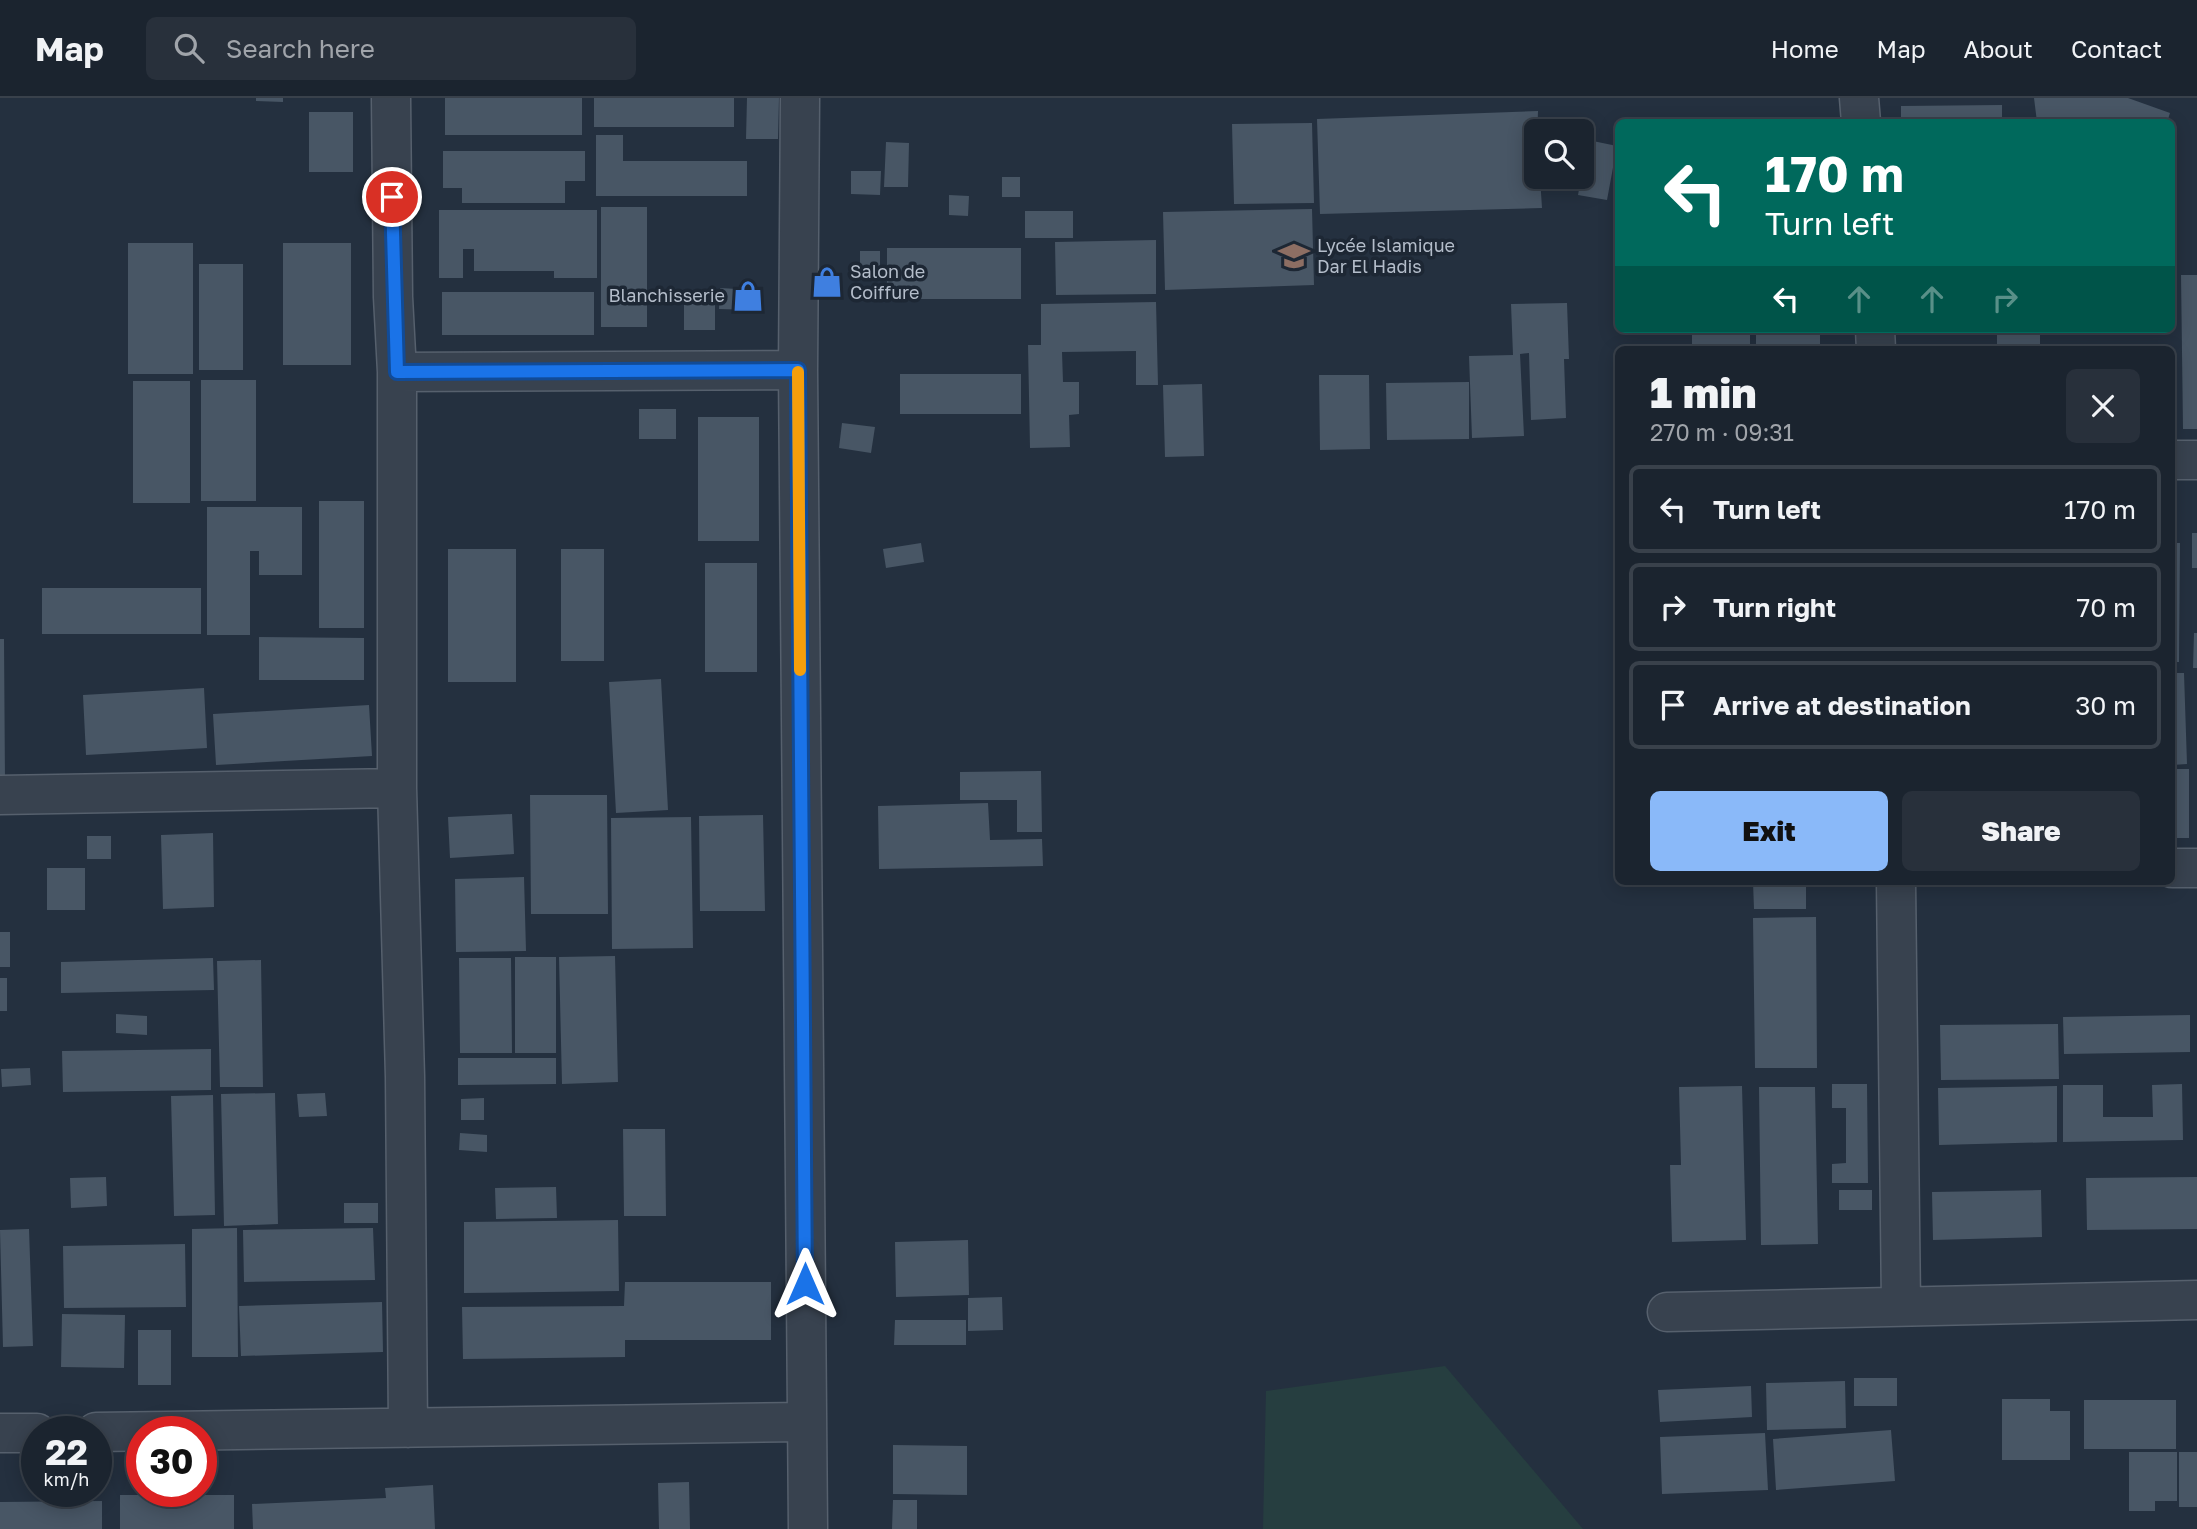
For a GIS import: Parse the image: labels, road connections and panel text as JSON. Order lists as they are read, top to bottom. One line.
{"places":{"school or university":["Lycée Islamique Dar El Hadis"],"shop":["Salon de Coiffure","Blanchisserie"]},"page":{"header":"Map","search":"Search here","nav":["Home","Map","About","Contact"],"turn":["170 m","Turn left"],"heading":["1 min","270 m · 09:31"],"list":[{"name":"Turn left","value":"170 m"},{"name":"Turn right","value":"70 m"},{"name":"Arrive at destination","value":"30 m"}],"buttons":["Exit","Share"],"speed":"22 km/h","limit":"30"}}
